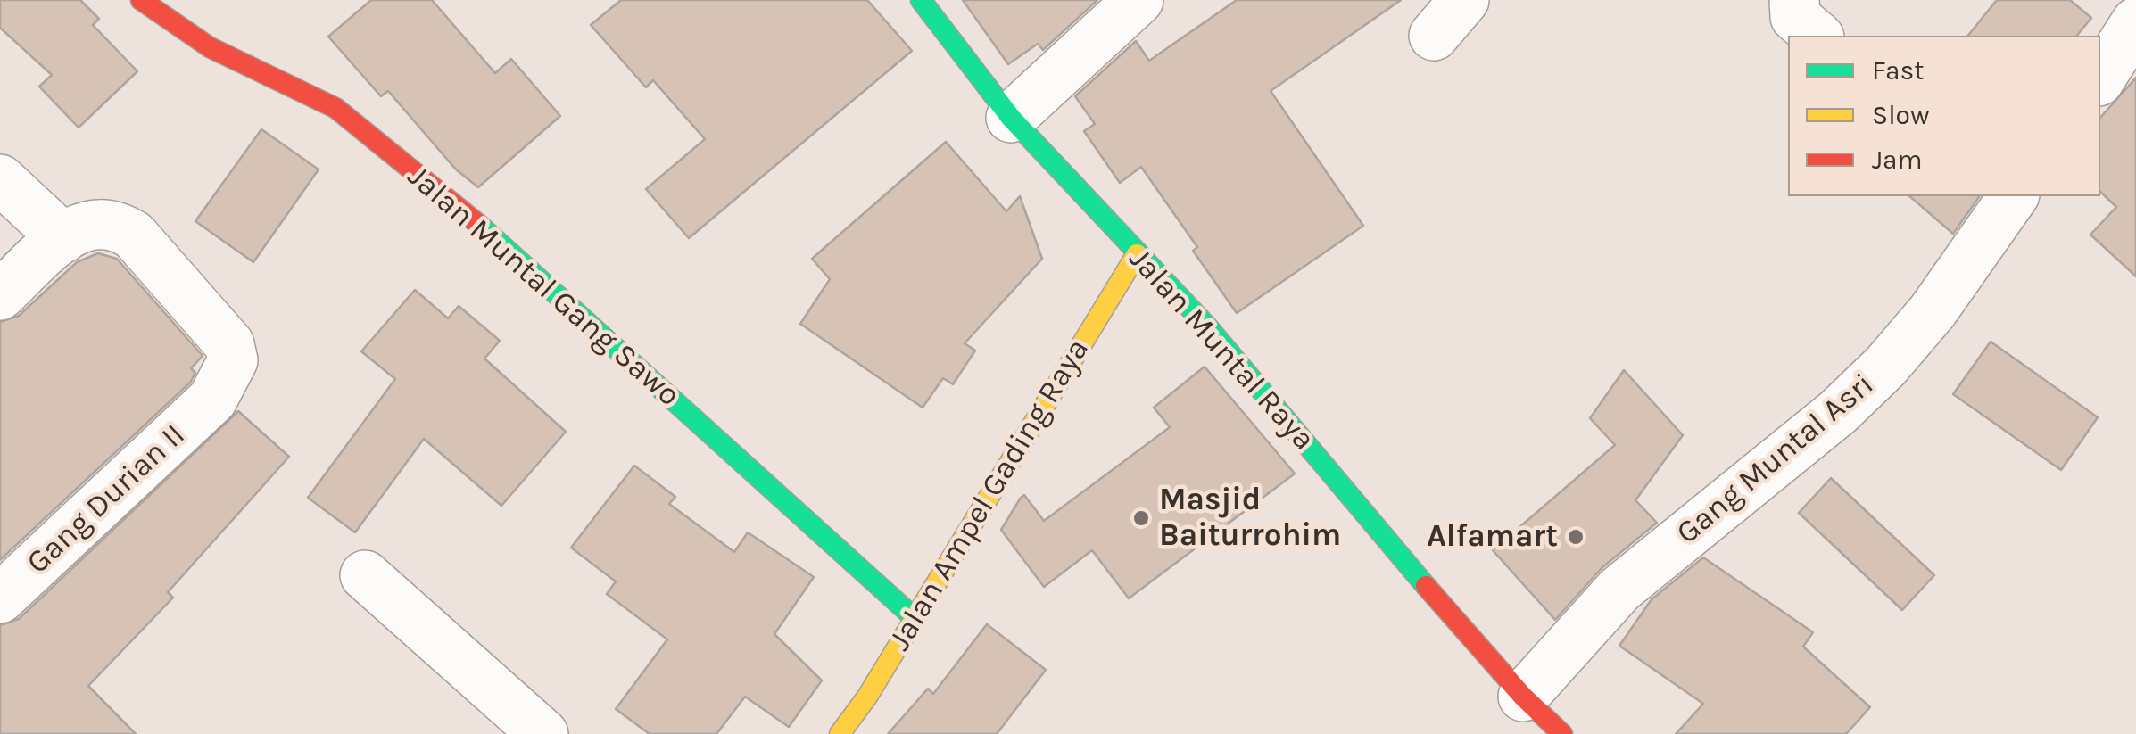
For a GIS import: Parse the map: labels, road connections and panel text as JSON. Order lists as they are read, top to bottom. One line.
{"streets":{"main road":["Jalan Muntal Gang Sawo","Jalan Muntal Raya","Jalan Ampel Gading Raya"],"street":["Gang Muntal Asri","Gang Durian II"]},"crossings":[["Jalan Muntal Gang Sawo","Jalan Ampel Gading Raya"],["Jalan Muntal Raya","Gang Muntal Asri"],["Jalan Muntal Raya","Jalan Ampel Gading Raya"]],"places":["Masjid Baiturrohim","Alfamart"],"legend":["Fast","Slow","Jam"]}
